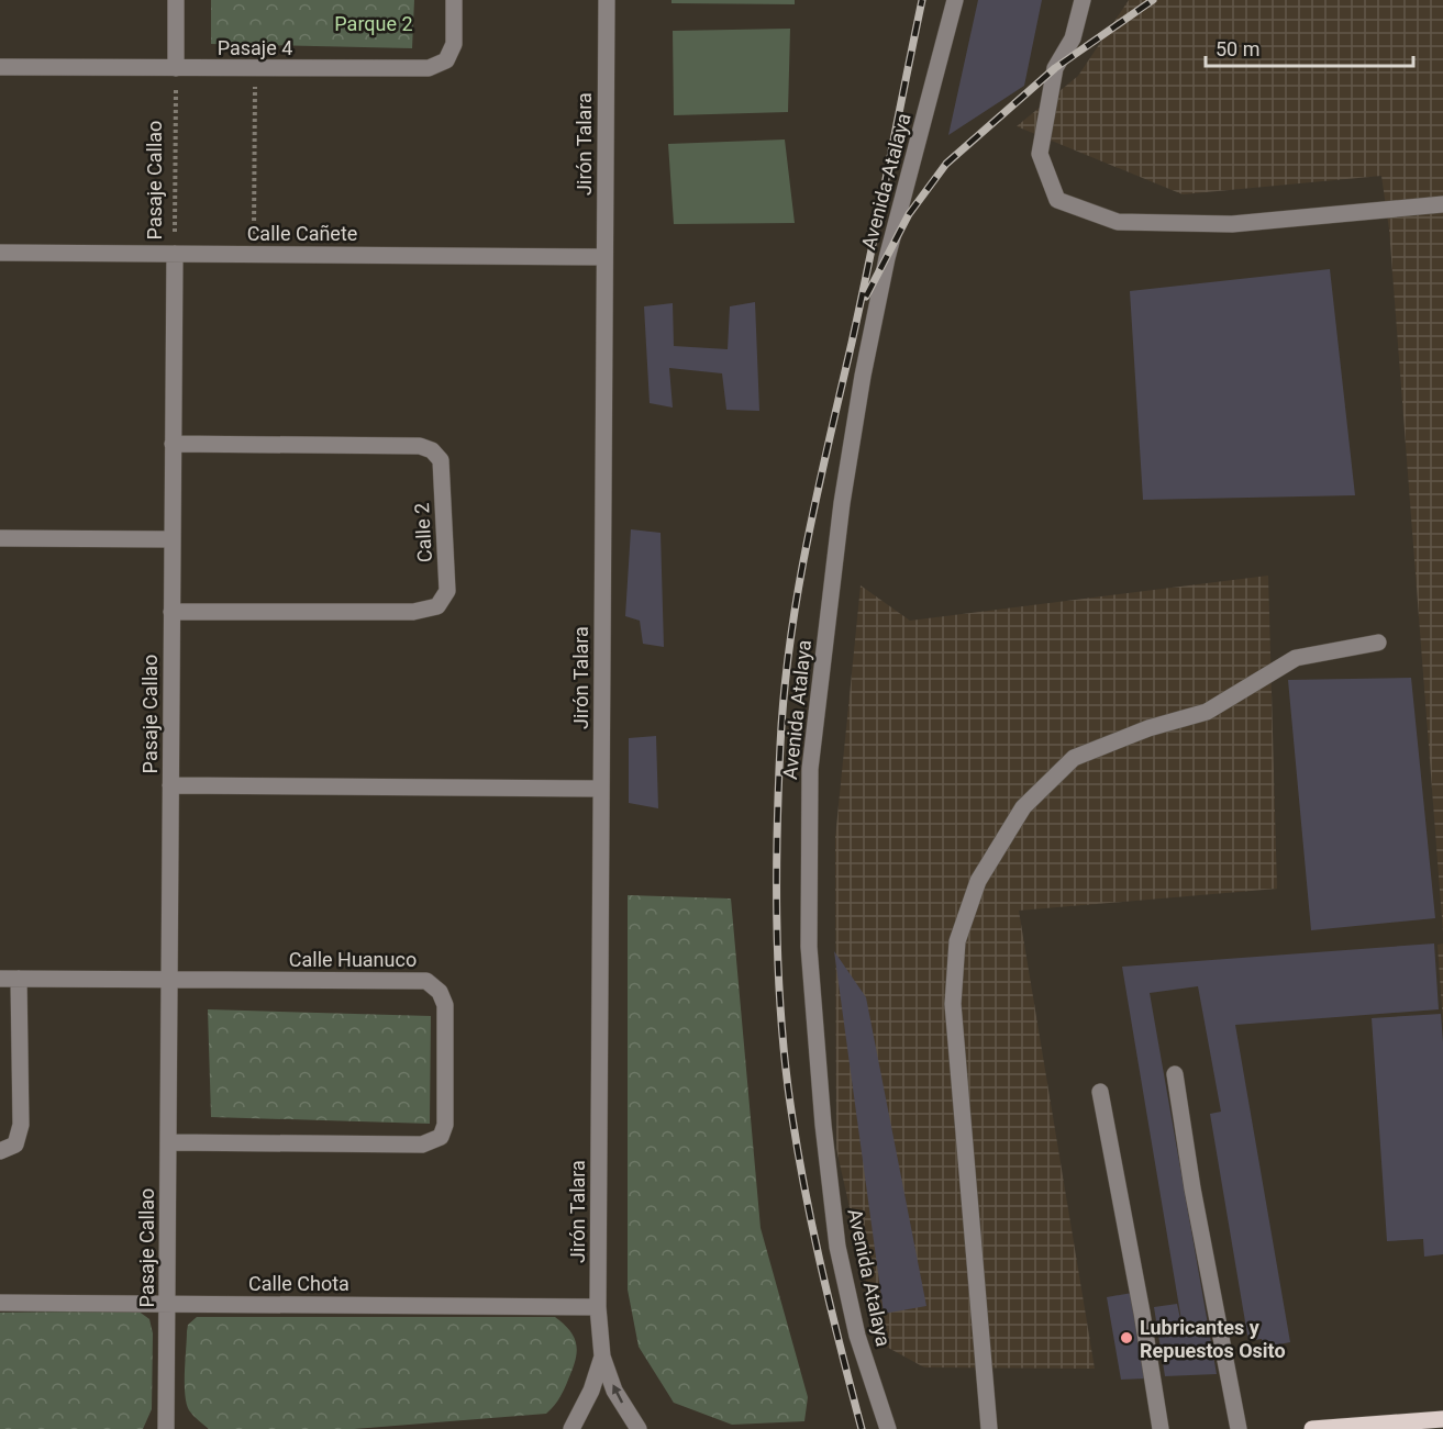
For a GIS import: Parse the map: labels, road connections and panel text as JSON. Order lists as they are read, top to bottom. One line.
{"streets":{"street":["Pasaje 4","Jirón Talara","Pasaje Callao","Avenida Atalaya","Calle Cañete","Calle 2","Calle Huanuco","Calle Chota"]},"crossings":[["Pasaje 4","Pasaje Callao"],["Jirón Talara","Calle Cañete"],["Jirón Talara","Calle Chota"],["Pasaje Callao","Calle Cañete"],["Pasaje Callao","Calle 2"],["Pasaje Callao","Calle Huanuco"],["Pasaje Callao","Calle Chota"]],"parks":["Parque 2"],"places":["Lubricantes y Repuestos Osito"],"scale_bar":"50 m"}
